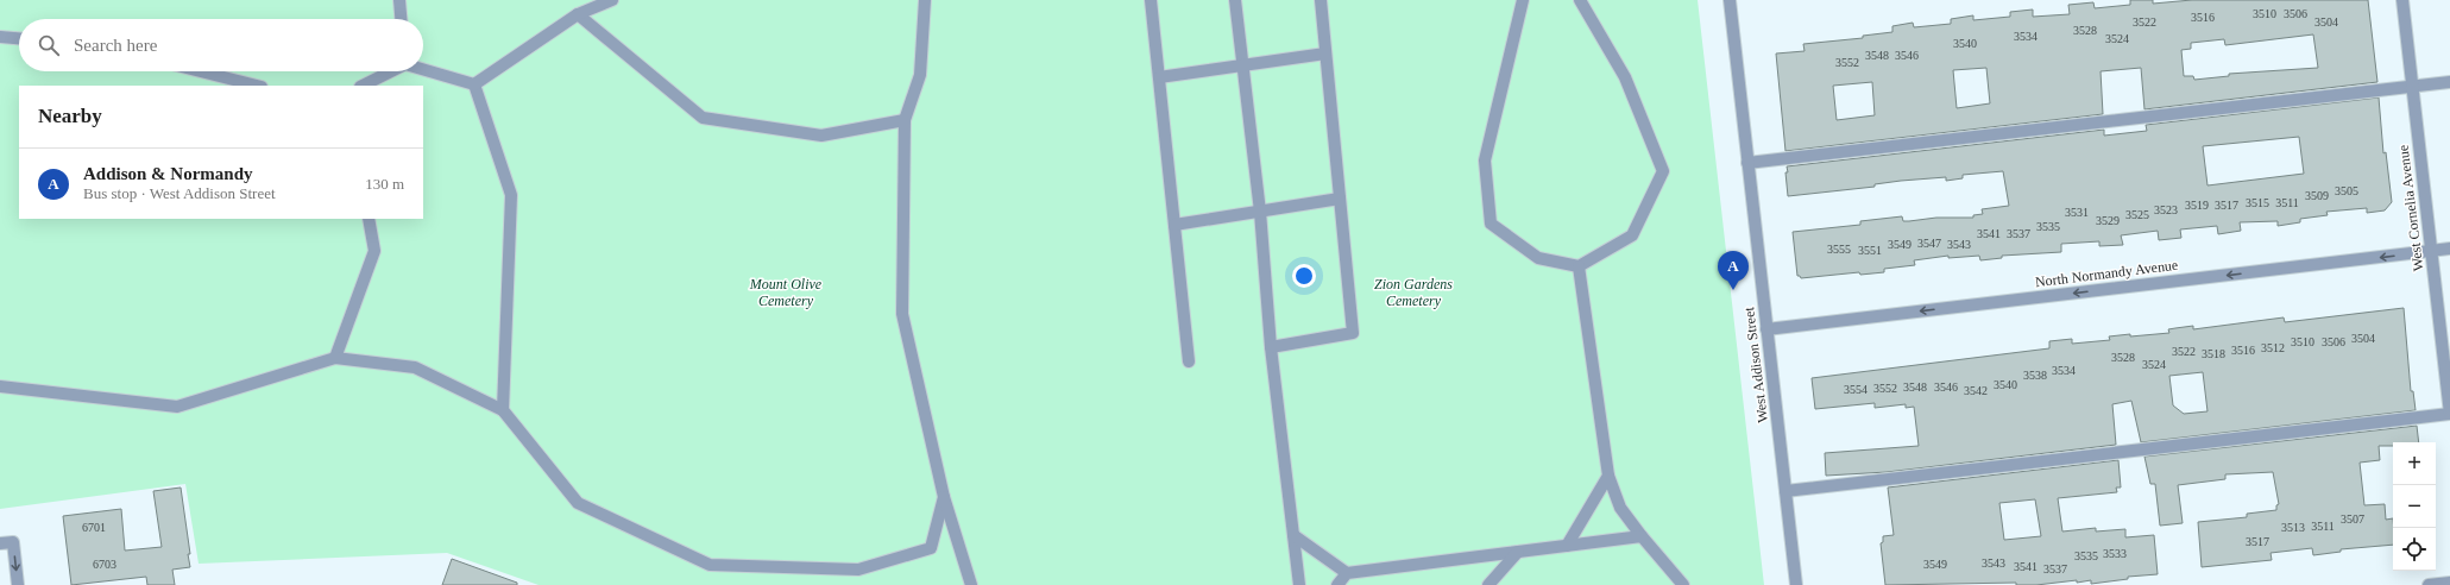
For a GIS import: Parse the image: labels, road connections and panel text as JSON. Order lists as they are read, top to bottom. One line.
{"streets":{"street":["West Cornelia Avenue","North Normandy Avenue","West Addison Street"]},"crossings":[["West Cornelia Avenue","North Normandy Avenue"],["North Normandy Avenue","West Addison Street"]],"one_way":["North Normandy Avenue"],"parks":["Mount Olive Cemetery","Zion Gardens Cemetery"],"house_numbers":["3510","3506","3516","3522","3504","3528","3534","3524","3540","3548","3546","3552","3505","3509","3515","3511","3519","3517","3523","3531","3525","3529","3535","3541","3537","3547","3549","3543","3555","3551","3504","3510","3506","3512","3516","3522","3518","3528","3524","3534","3538","3540","3548","3546","3552","3554","3542","3507","3511","6701","3513","3517","3533","3535","3543","6703","3549","3541","3537"],"page":{"search":"Search here","heading":"Nearby","list":[{"mark":"A","name":"Addison & Normandy","note":"Bus stop · West Addison Street","value":"130 m"}],"pins":"A","map_buttons":["+","−"]}}
